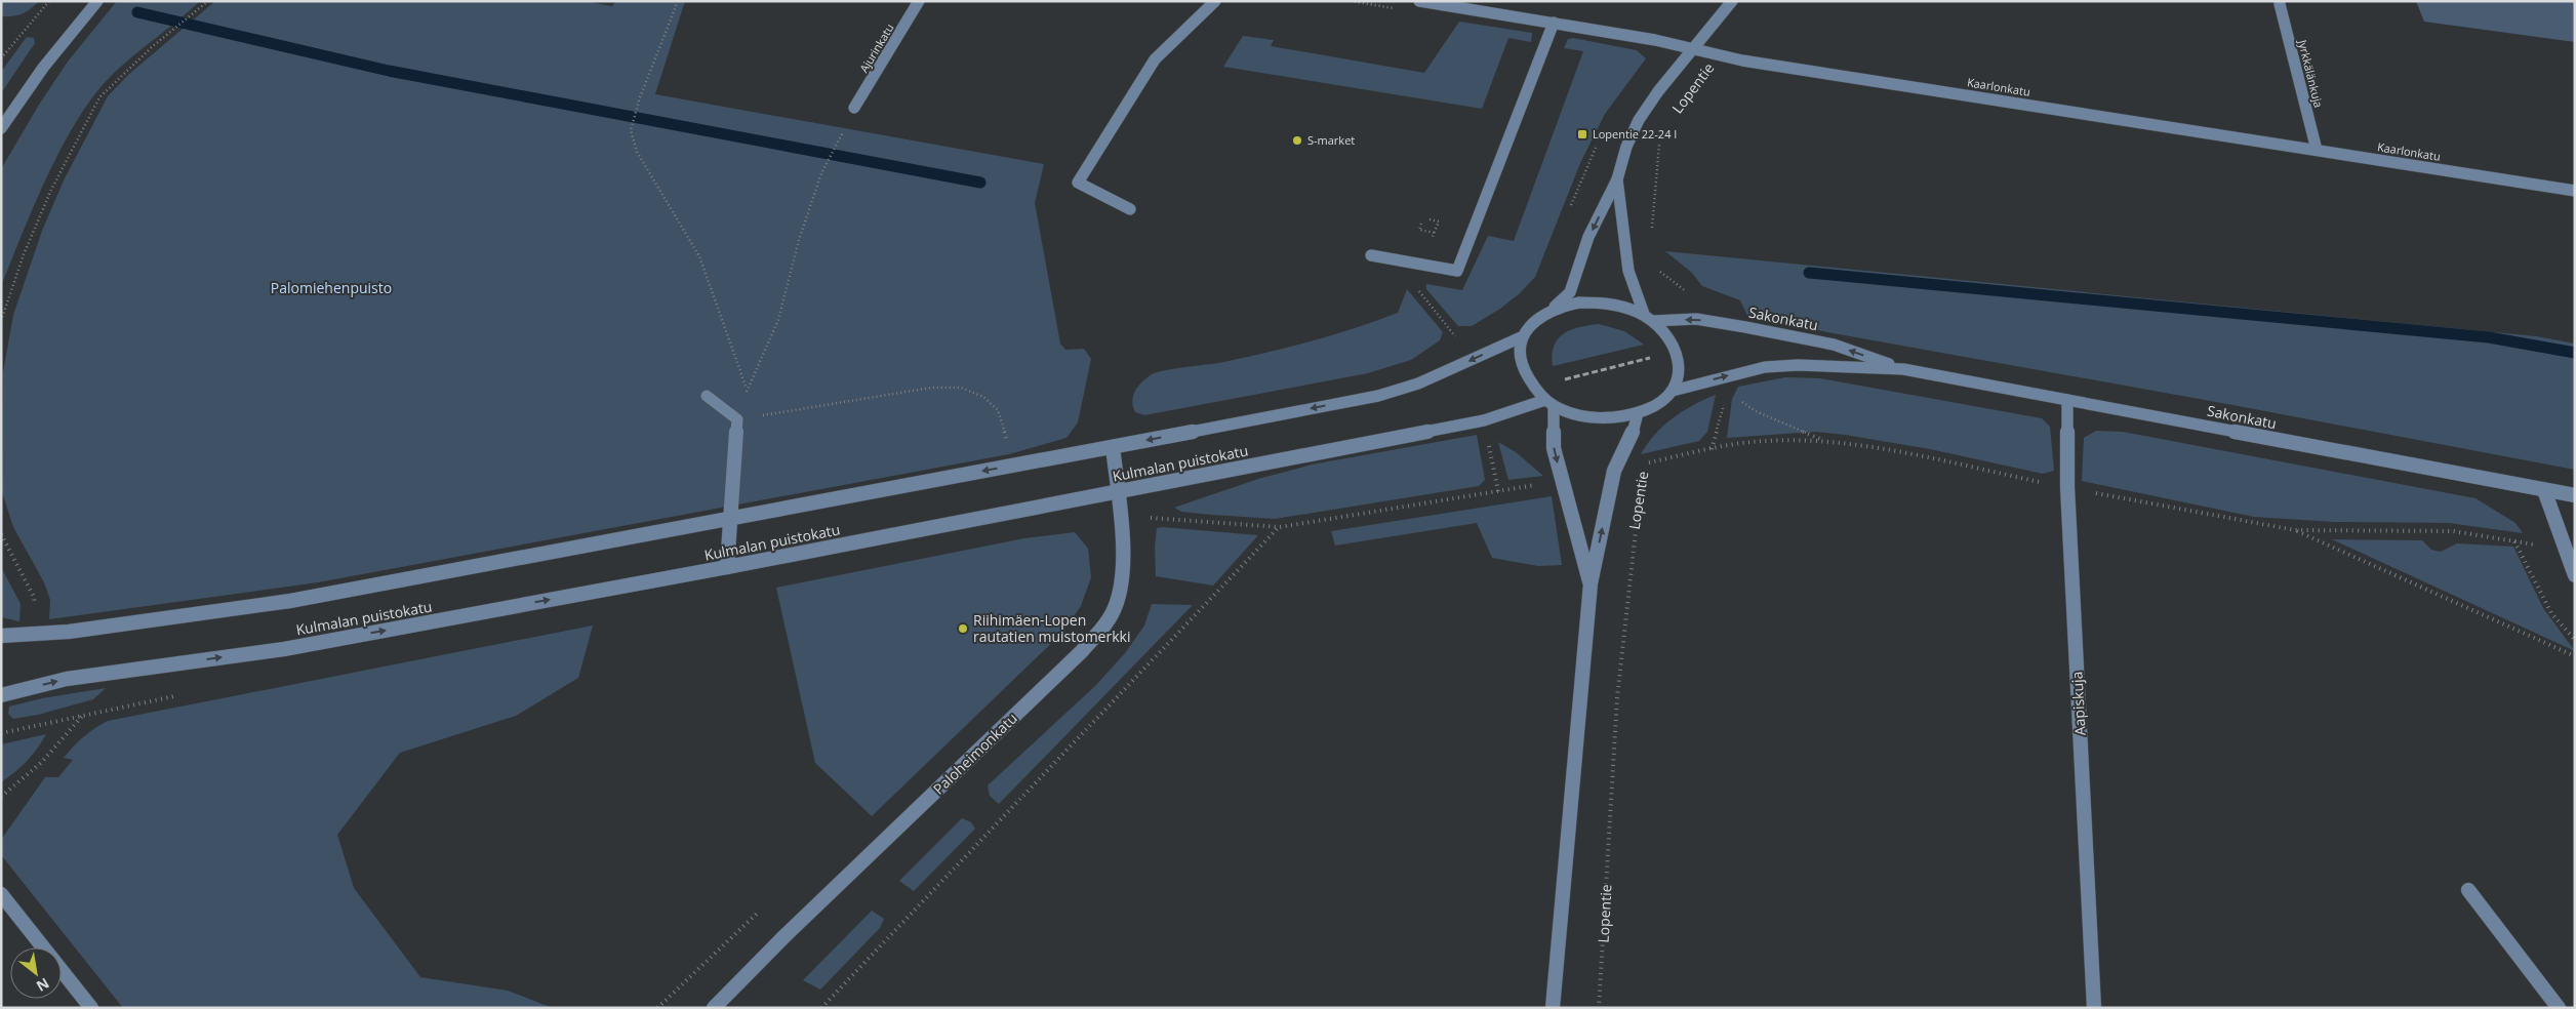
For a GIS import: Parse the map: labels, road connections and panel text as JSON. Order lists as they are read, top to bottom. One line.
{"streets":{"street":["Ajurinkatu","Jyrkkälänkuja","Kaarlonkatu","Lopentie","Sakonkatu","Kulmalan puistokatu","Aapiskuja","Paloheimonkatu"]},"crossings":[["Jyrkkälänkuja","Kaarlonkatu"],["Kaarlonkatu","Lopentie"],["Lopentie","Sakonkatu"],["Lopentie","Kulmalan puistokatu"],["Sakonkatu","Kulmalan puistokatu"],["Sakonkatu","Aapiskuja"],["Kulmalan puistokatu","Paloheimonkatu"]],"parks":["Palomiehenpuisto"],"places":{"transit":["Lopentie 22-24 I"],"other":["S-market","Riihimäen-Lopen rautatien muistomerkki"]},"north":"bottom right"}
